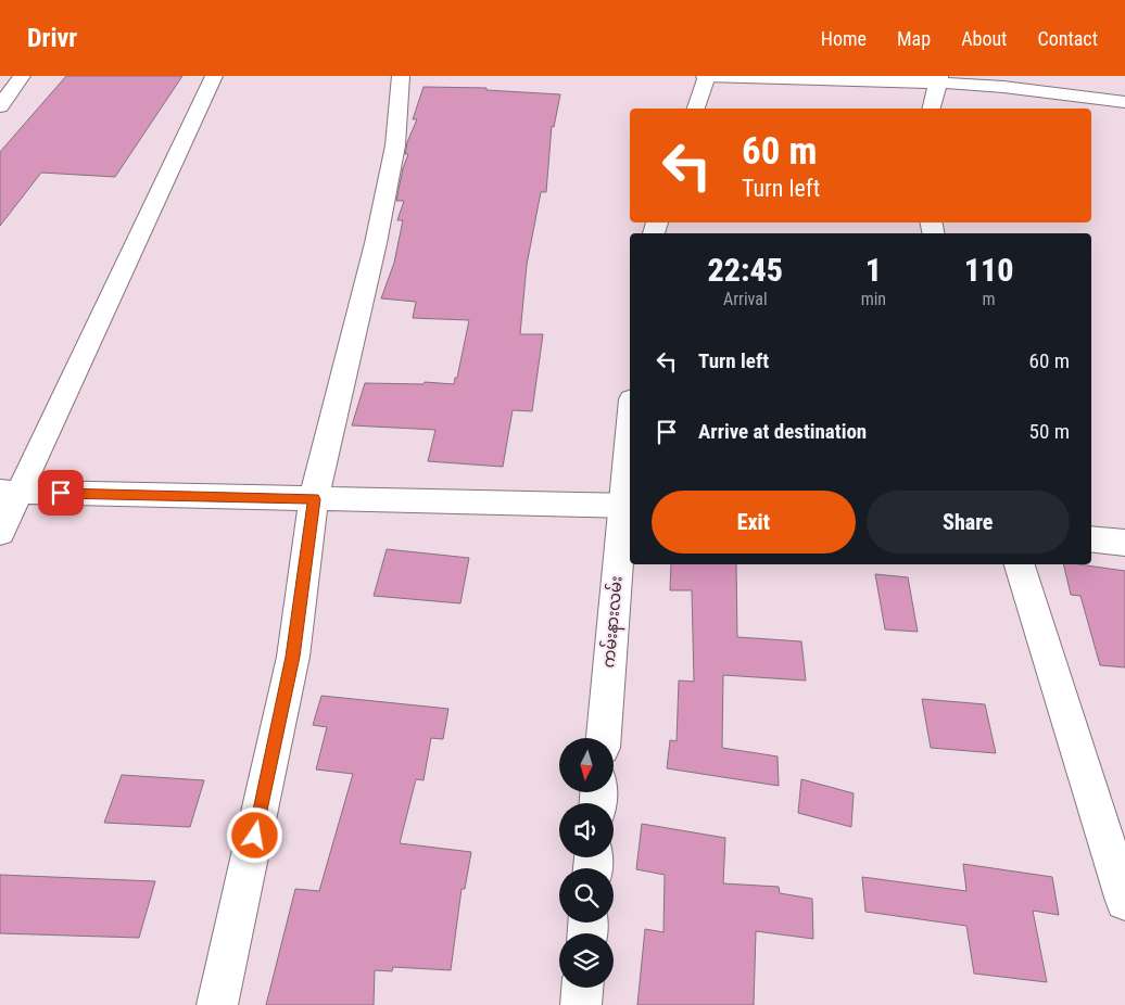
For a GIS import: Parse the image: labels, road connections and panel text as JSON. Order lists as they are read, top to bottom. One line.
{"streets":{"street":["ကမ်းနားလမ်း"]},"north":"bottom","page":{"header":"Drivr","nav":["Home","Map","About","Contact"],"turn":["60 m","Turn left"],"eta":["22:45","Arrival","1","min","110","m"],"list":[{"name":"Turn left","value":"60 m"},{"name":"Arrive at destination","value":"50 m"}],"buttons":["Exit","Share"]}}
